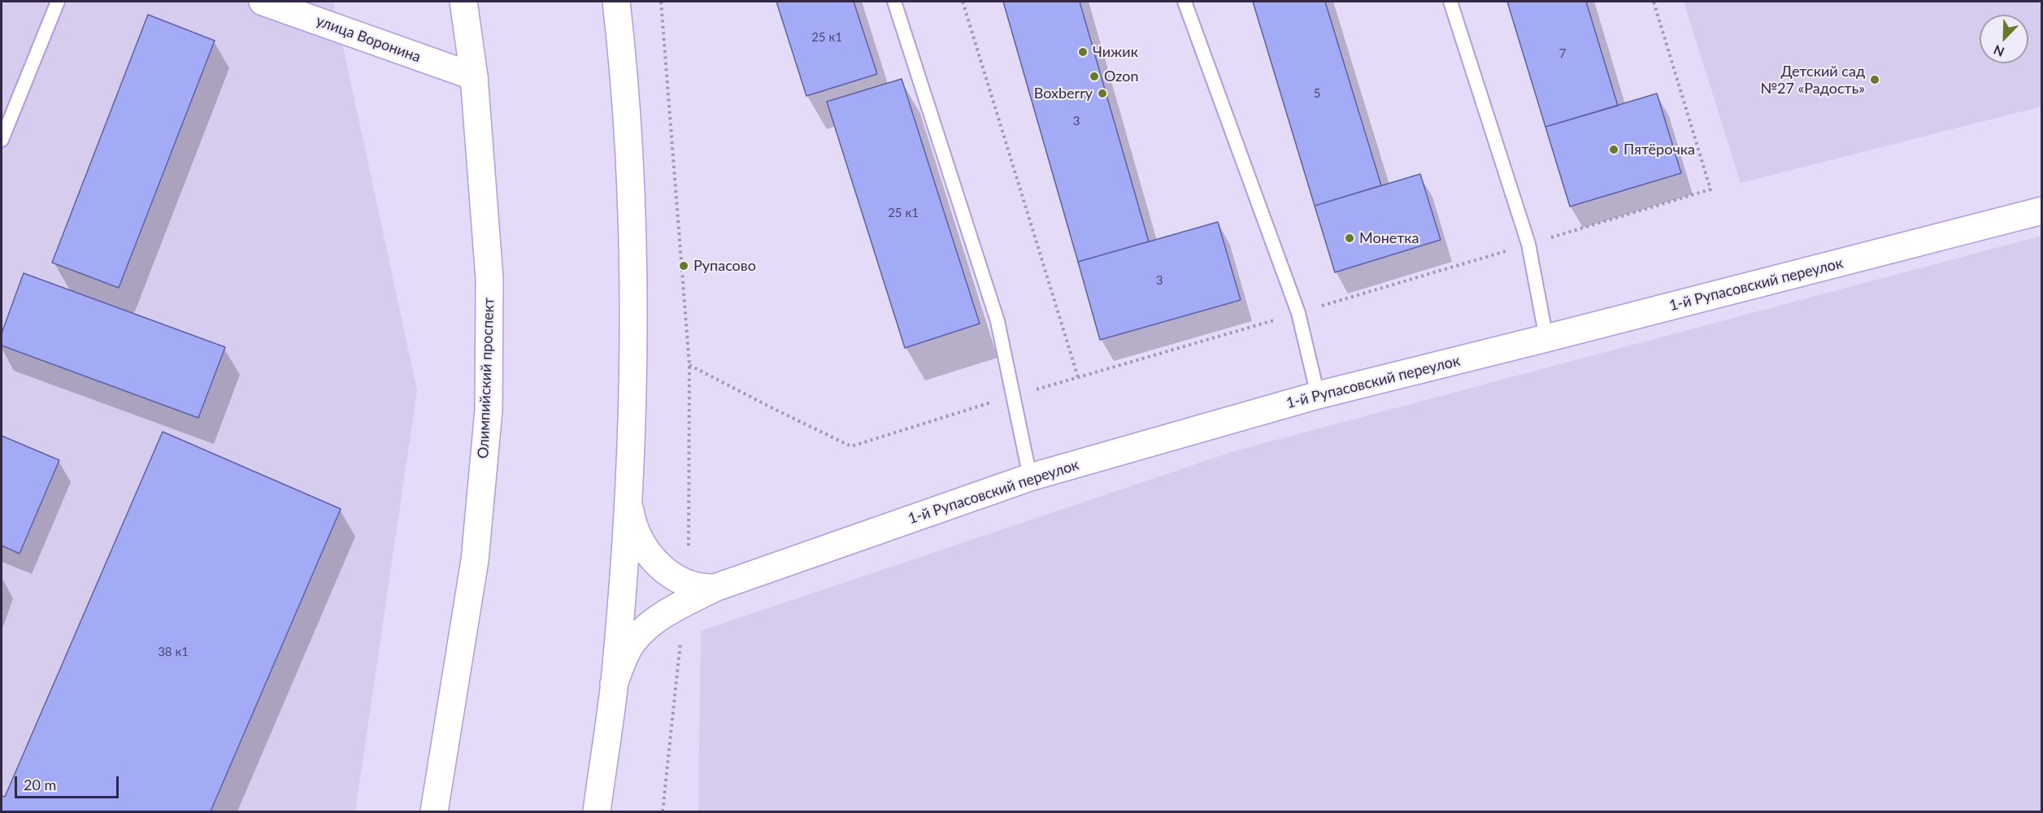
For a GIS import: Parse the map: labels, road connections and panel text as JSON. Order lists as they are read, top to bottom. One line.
{"streets":{"street":["улица Воронина","1-й Рупасовский переулок","Олимпийский проспект"]},"crossings":[["улица Воронина","Олимпийский проспект"]],"places":["Чижик","Ozon","Детский сад №27 «Радость»","Boxberry","Пятёрочка","Монетка","Рупасово"],"house_numbers":["25 к1","7","5","3","25 к1","3","38 к1"],"scale_bar":"20 m","north":"bottom left"}
